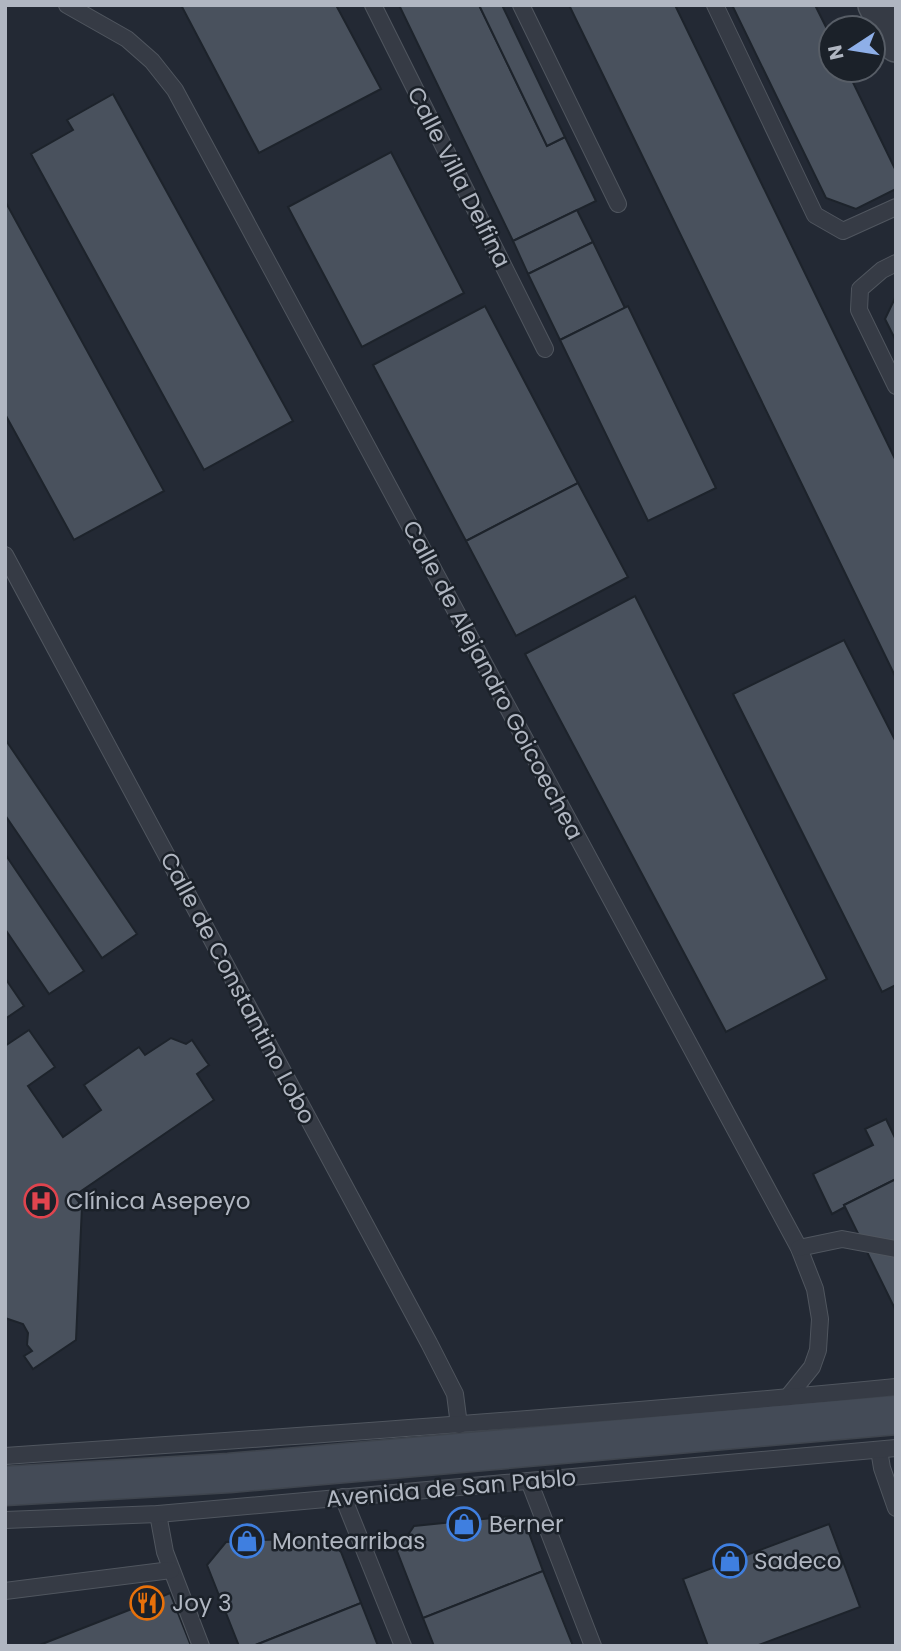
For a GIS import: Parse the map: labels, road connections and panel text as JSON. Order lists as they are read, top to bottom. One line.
{"streets":{"street":["Avenida de San Pablo"],"lane":["Calle Villa Delfina","Calle de Alejandro Goicoechea","Calle de Constantino Lobo"]},"places":{"hospital":["Clínica Asepeyo"],"shop":["Berner","Montearribas","Sadeco"],"restaurant":["Joy 3"]},"north":"left"}
